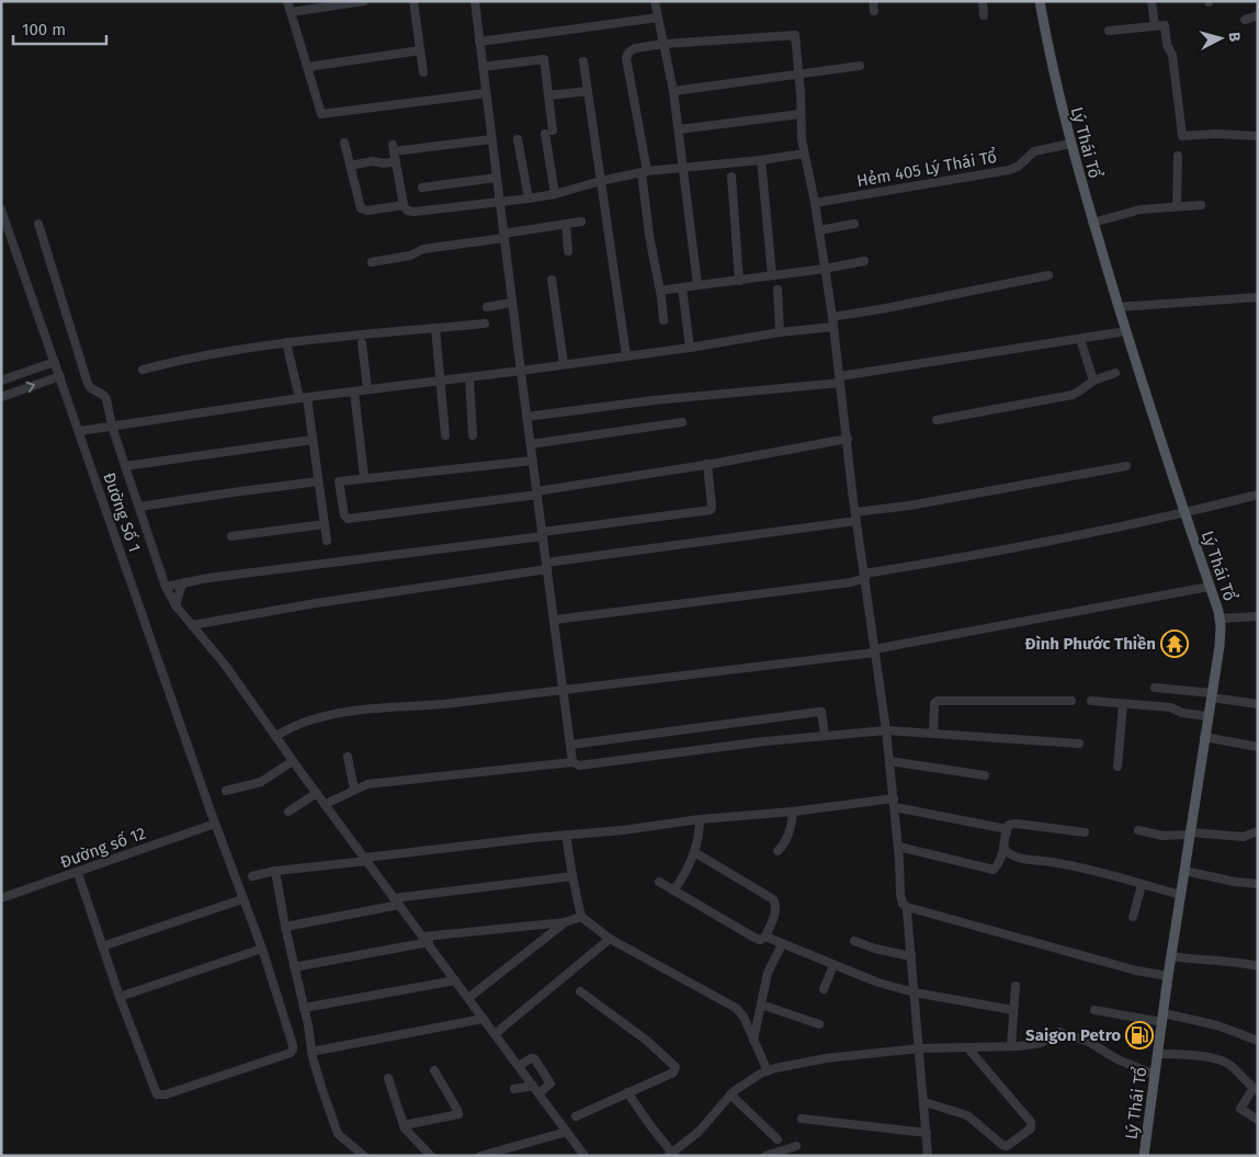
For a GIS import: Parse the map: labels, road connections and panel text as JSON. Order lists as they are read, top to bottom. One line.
{"streets":{"main road":["Lý Thái Tổ"],"street":["Hẻm 405 Lý Thái Tổ","Đường Số 1","Đường số 12"]},"crossings":[["Lý Thái Tổ","Hẻm 405 Lý Thái Tổ"],["Đường Số 1","Đường số 12"]],"places":{"temple":["Đình Phước Thiền"],"fuel station":["Saigon Petro"]},"scale_bar":"100 m","north":"right"}
